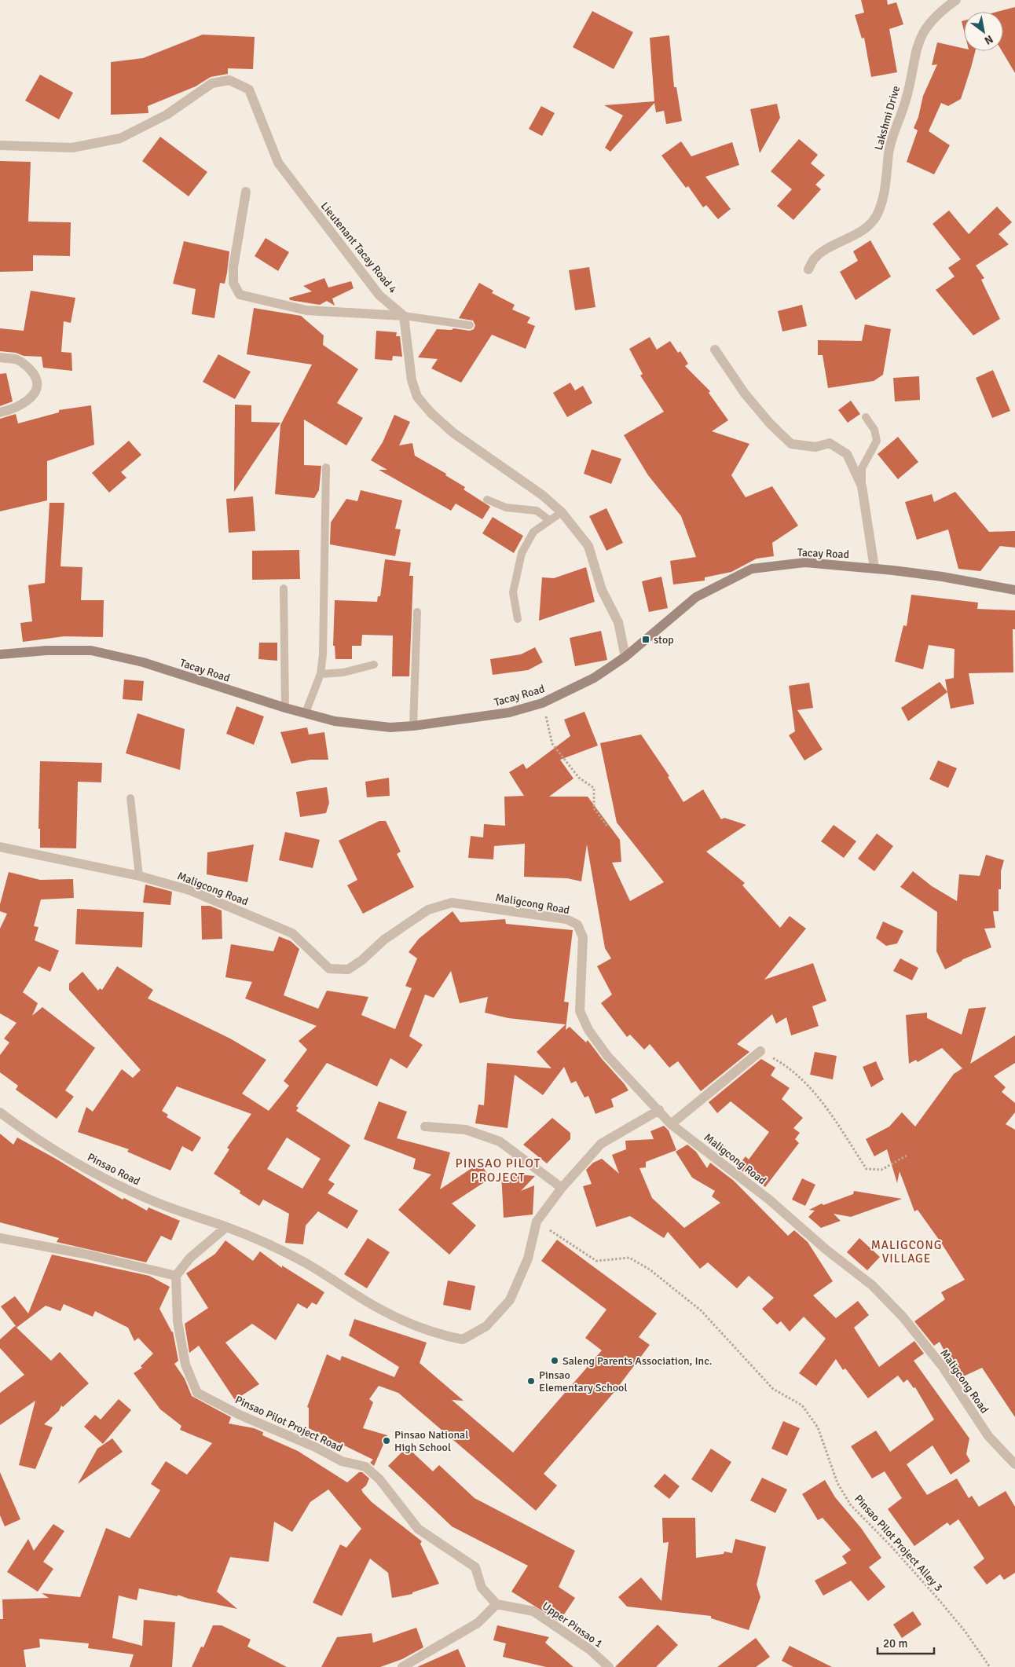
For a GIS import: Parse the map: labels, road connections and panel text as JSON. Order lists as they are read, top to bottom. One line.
{"streets":{"main road":["Tacay Road"],"street":["Lakshmi Drive","Lieutenant Tacay Road 4","Maligcong Road","Pinsao Road","Pinsao Pilot Project Road","Upper Pinsao 1"],"path":["Pinsao Pilot Project Alley 3"]},"crossings":[["Pinsao Pilot Project Road","Upper Pinsao 1"]],"districts":["PINSAO PILOT PROJECT","MALIGCONG VILLAGE"],"places":{"transit":["stop"],"other":["Saleng Parents Association, Inc.","Pinsao Elementary School","Pinsao National High School"]},"scale_bar":"20 m","north":"bottom right"}
